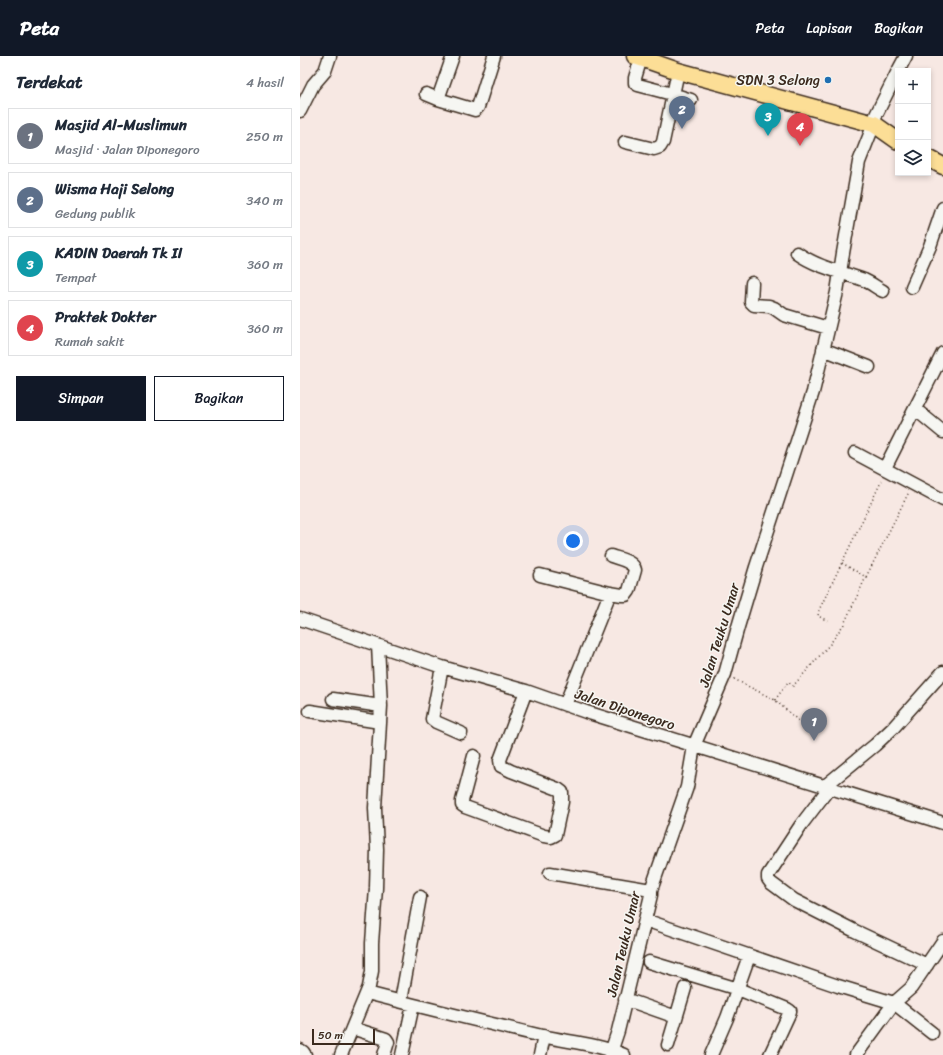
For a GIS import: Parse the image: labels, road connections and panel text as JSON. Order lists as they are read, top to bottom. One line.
{"streets":{"street":["Jalan Teuku Umar","Jalan Diponegoro"]},"crossings":[["Jalan Teuku Umar","Jalan Diponegoro"]],"places":["SDN 3 Selong"],"scale_bar":"50 m","page":{"header":"Peta","nav":["Peta","Lapisan","Bagikan"],"heading":["Terdekat","4 hasil"],"map_buttons":["+","−"],"pins":["2","3","4","1"],"list":[{"mark":"1","name":"Masjid Al-Muslimun","note":"Masjid · Jalan Diponegoro","value":"250 m"},{"mark":"2","name":"Wisma Haji Selong","note":"Gedung publik","value":"340 m"},{"mark":"3","name":"KADIN Daerah Tk II","note":"Tempat","value":"360 m"},{"mark":"4","name":"Praktek Dokter","note":"Rumah sakit","value":"360 m"}],"buttons":["Simpan","Bagikan"],"scale":"50 m"}}
